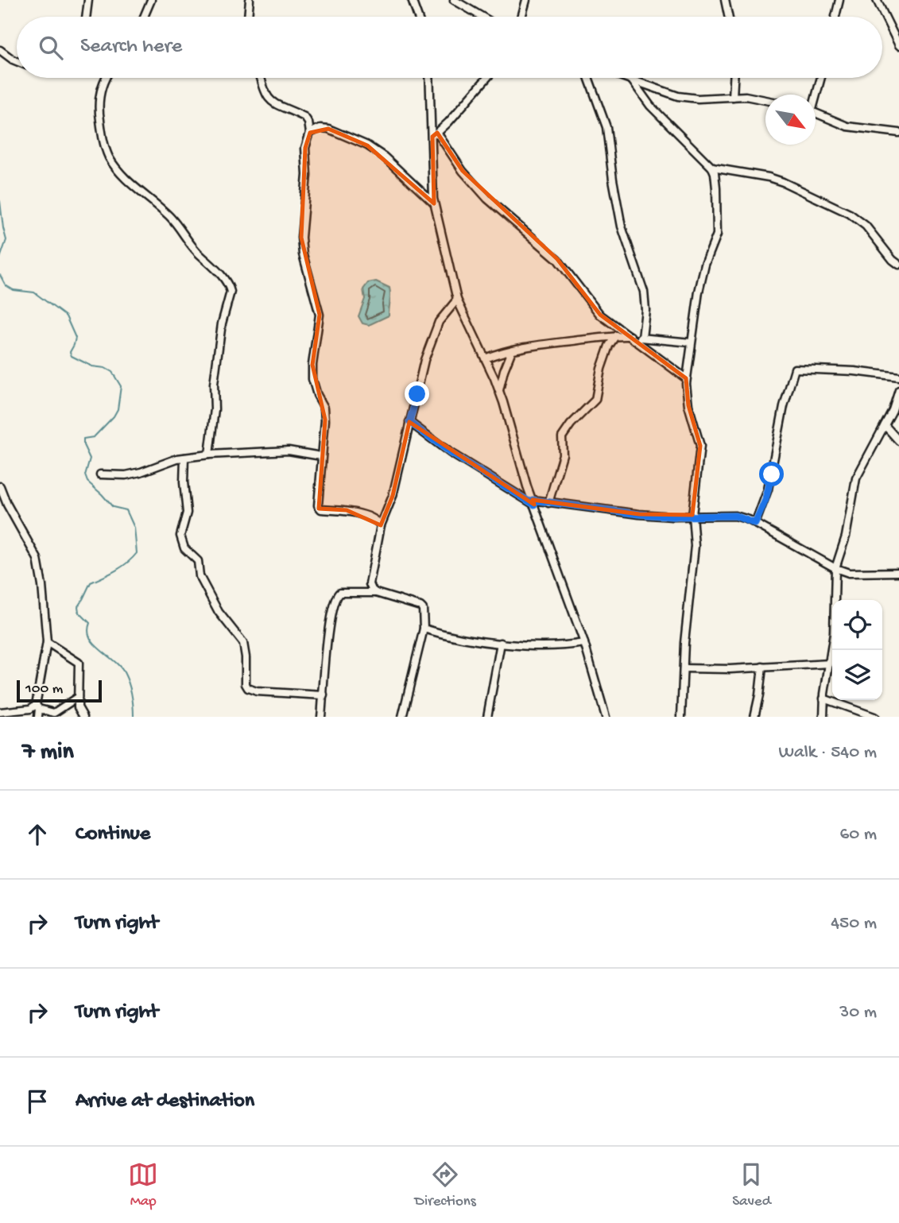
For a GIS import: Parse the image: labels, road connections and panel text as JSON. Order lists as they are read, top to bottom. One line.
{"scale_bar":"100 m","north":"bottom right","page":{"search":"Search here","scale":"100 m","heading":["7 min","Walk · 540 m"],"list":[["Continue","60 m"],["Turn right","450 m"],["Turn right","30 m"],"Arrive at destination"],"nav":["Map","Directions","Saved"]}}
